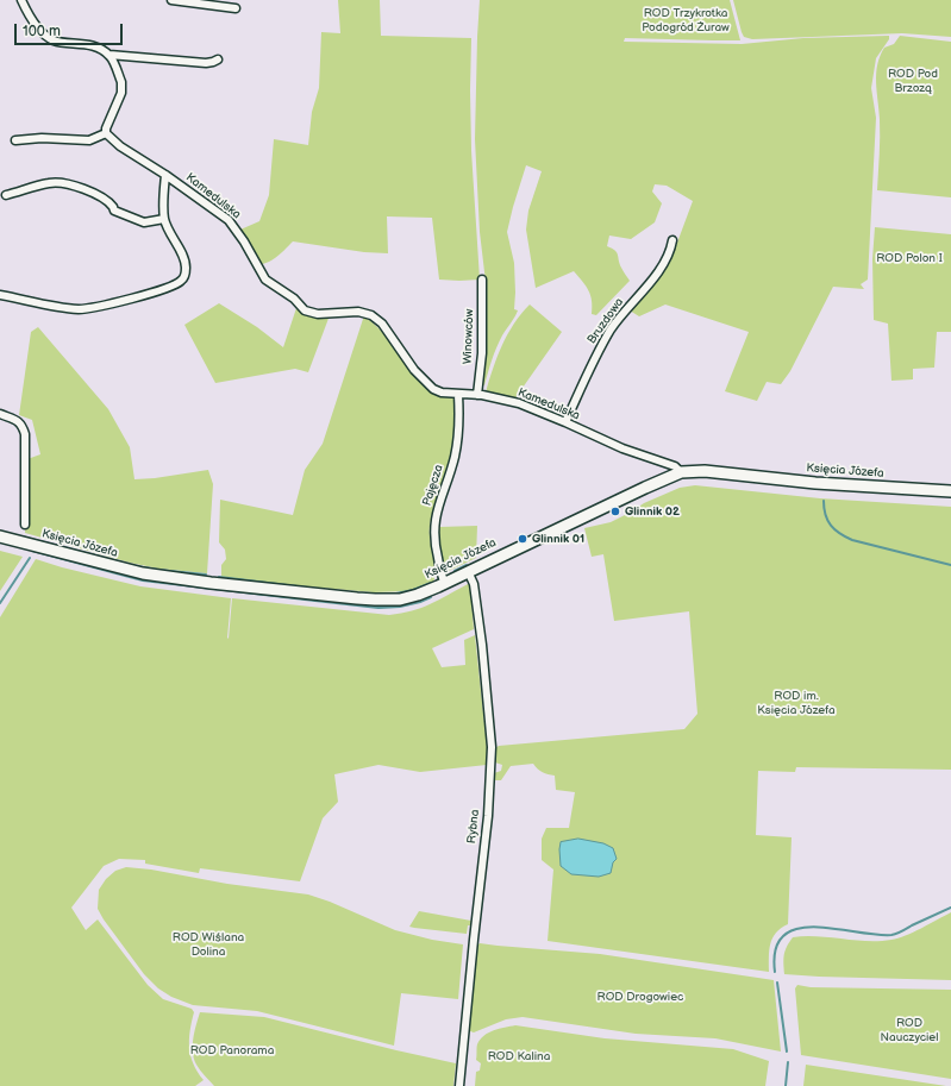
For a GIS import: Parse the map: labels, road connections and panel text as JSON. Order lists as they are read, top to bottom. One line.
{"streets":{"main road":["Księcia Józefa"],"street":["Kamedulska","Bruzdowa","Winowców","Pajęcza","Rybna"]},"crossings":[["Kamedulska","Bruzdowa"],["Kamedulska","Winowców"],["Kamedulska","Księcia Józefa"],["Kamedulska","Pajęcza"],["Księcia Józefa","Pajęcza"],["Księcia Józefa","Rybna"]],"parks":["ROD Trzykrotka Podogród Żuraw","ROD Pod Brzozą","ROD Polon I","ROD im. Księcia Józefa","ROD Wiślana Dolina","ROD Drogowiec","ROD Nauczyciel","ROD Panorama","ROD Kalina"],"places":["Glinnik 02","Glinnik 01"],"scale_bar":"100 m"}
